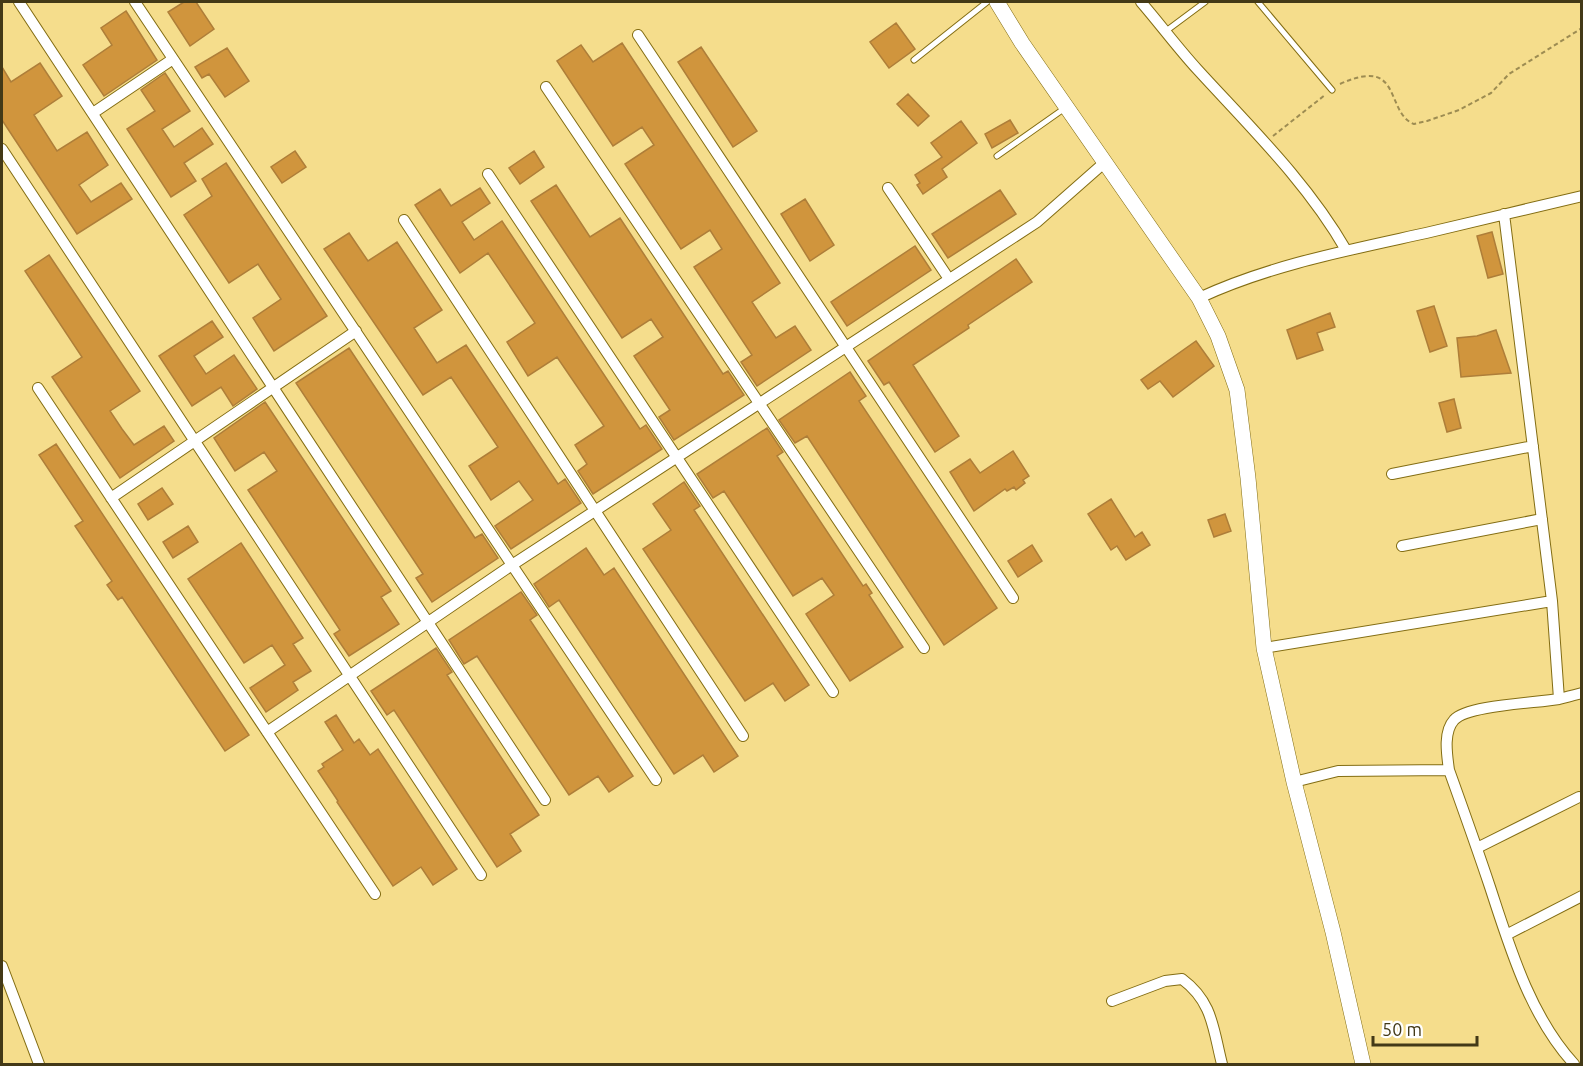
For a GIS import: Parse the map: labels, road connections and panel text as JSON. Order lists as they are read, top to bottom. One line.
{"scale_bar":"50 m"}
